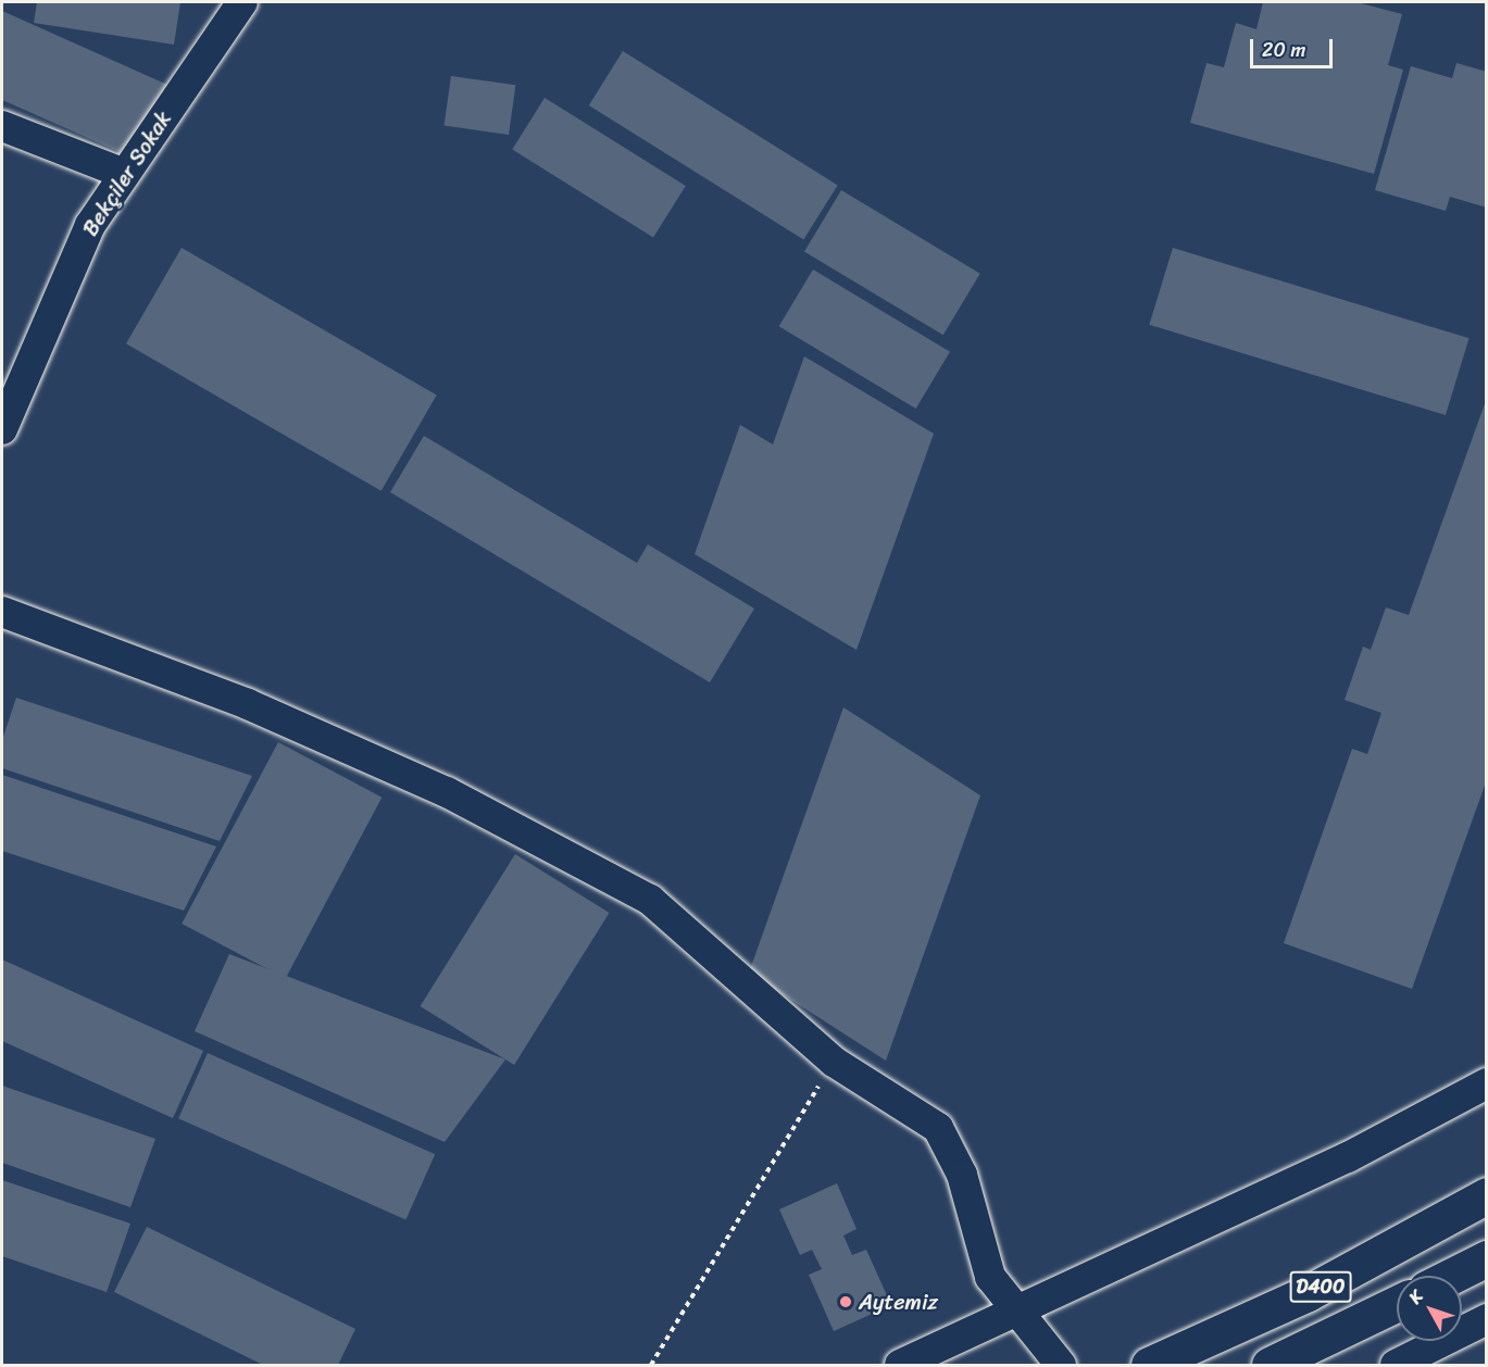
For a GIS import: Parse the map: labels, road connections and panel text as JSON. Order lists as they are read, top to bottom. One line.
{"streets":{"highway":["D400"],"street":["Bekçiler Sokak"]},"places":["Aytemiz"],"scale_bar":"20 m","north":"top left"}
